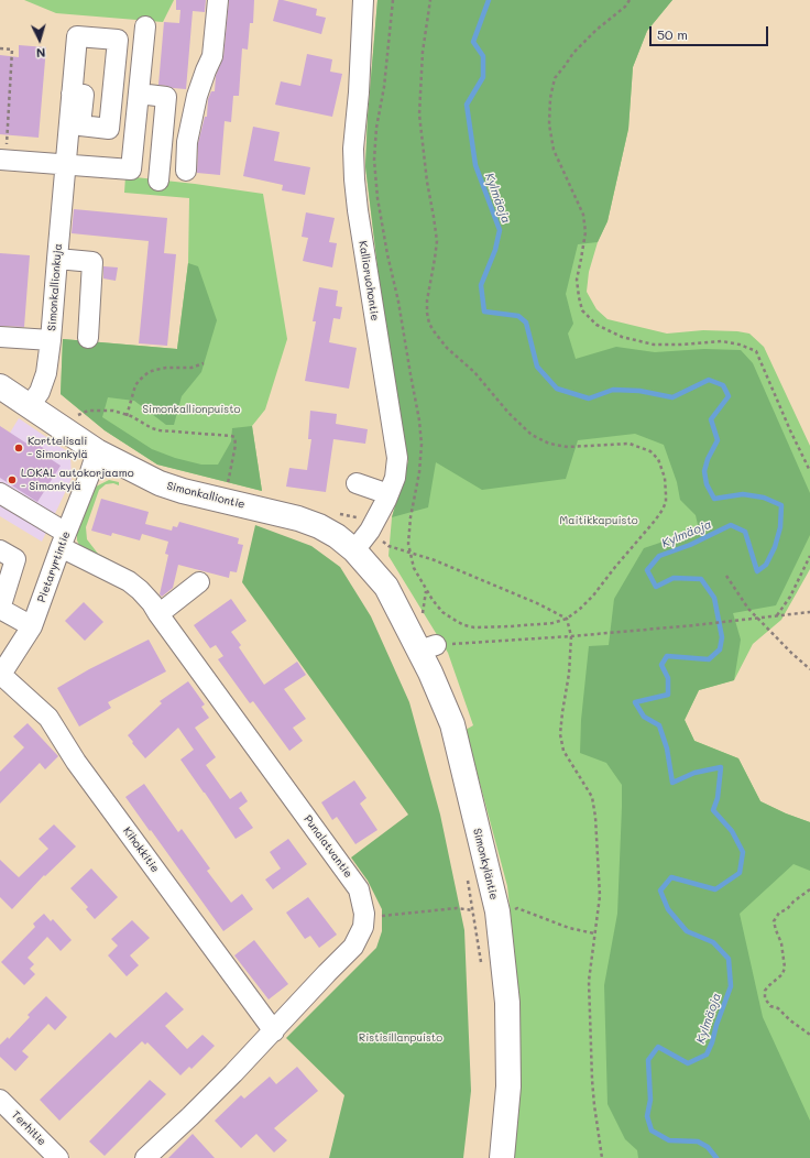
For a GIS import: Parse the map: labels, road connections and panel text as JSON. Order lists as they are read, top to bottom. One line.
{"streets":{"main road":["Simonkalliontie","Simonkyläntie"],"street":["Kallioruohontie","Simonkallionkuja","Pietaryrtintie","Punalatvantie","Kihokkitie","Terhitie"]},"crossings":[["Kallioruohontie","Simonkalliontie"],["Simonkallionkuja","Simonkalliontie"],["Simonkalliontie","Pietaryrtintie"],["Simonkalliontie","Simonkyläntie"],["Pietaryrtintie","Punalatvantie"],["Pietaryrtintie","Kihokkitie"],["Punalatvantie","Kihokkitie"]],"water":["Kylmäoja"],"parks":["Simonkallionpuisto","Maitikkapuisto","Ristisillanpuisto"],"places":["Korttelisali - Simonkylä","LOKAL autokorjaamo - Simonkylä"],"scale_bar":"50 m","north":"bottom"}
